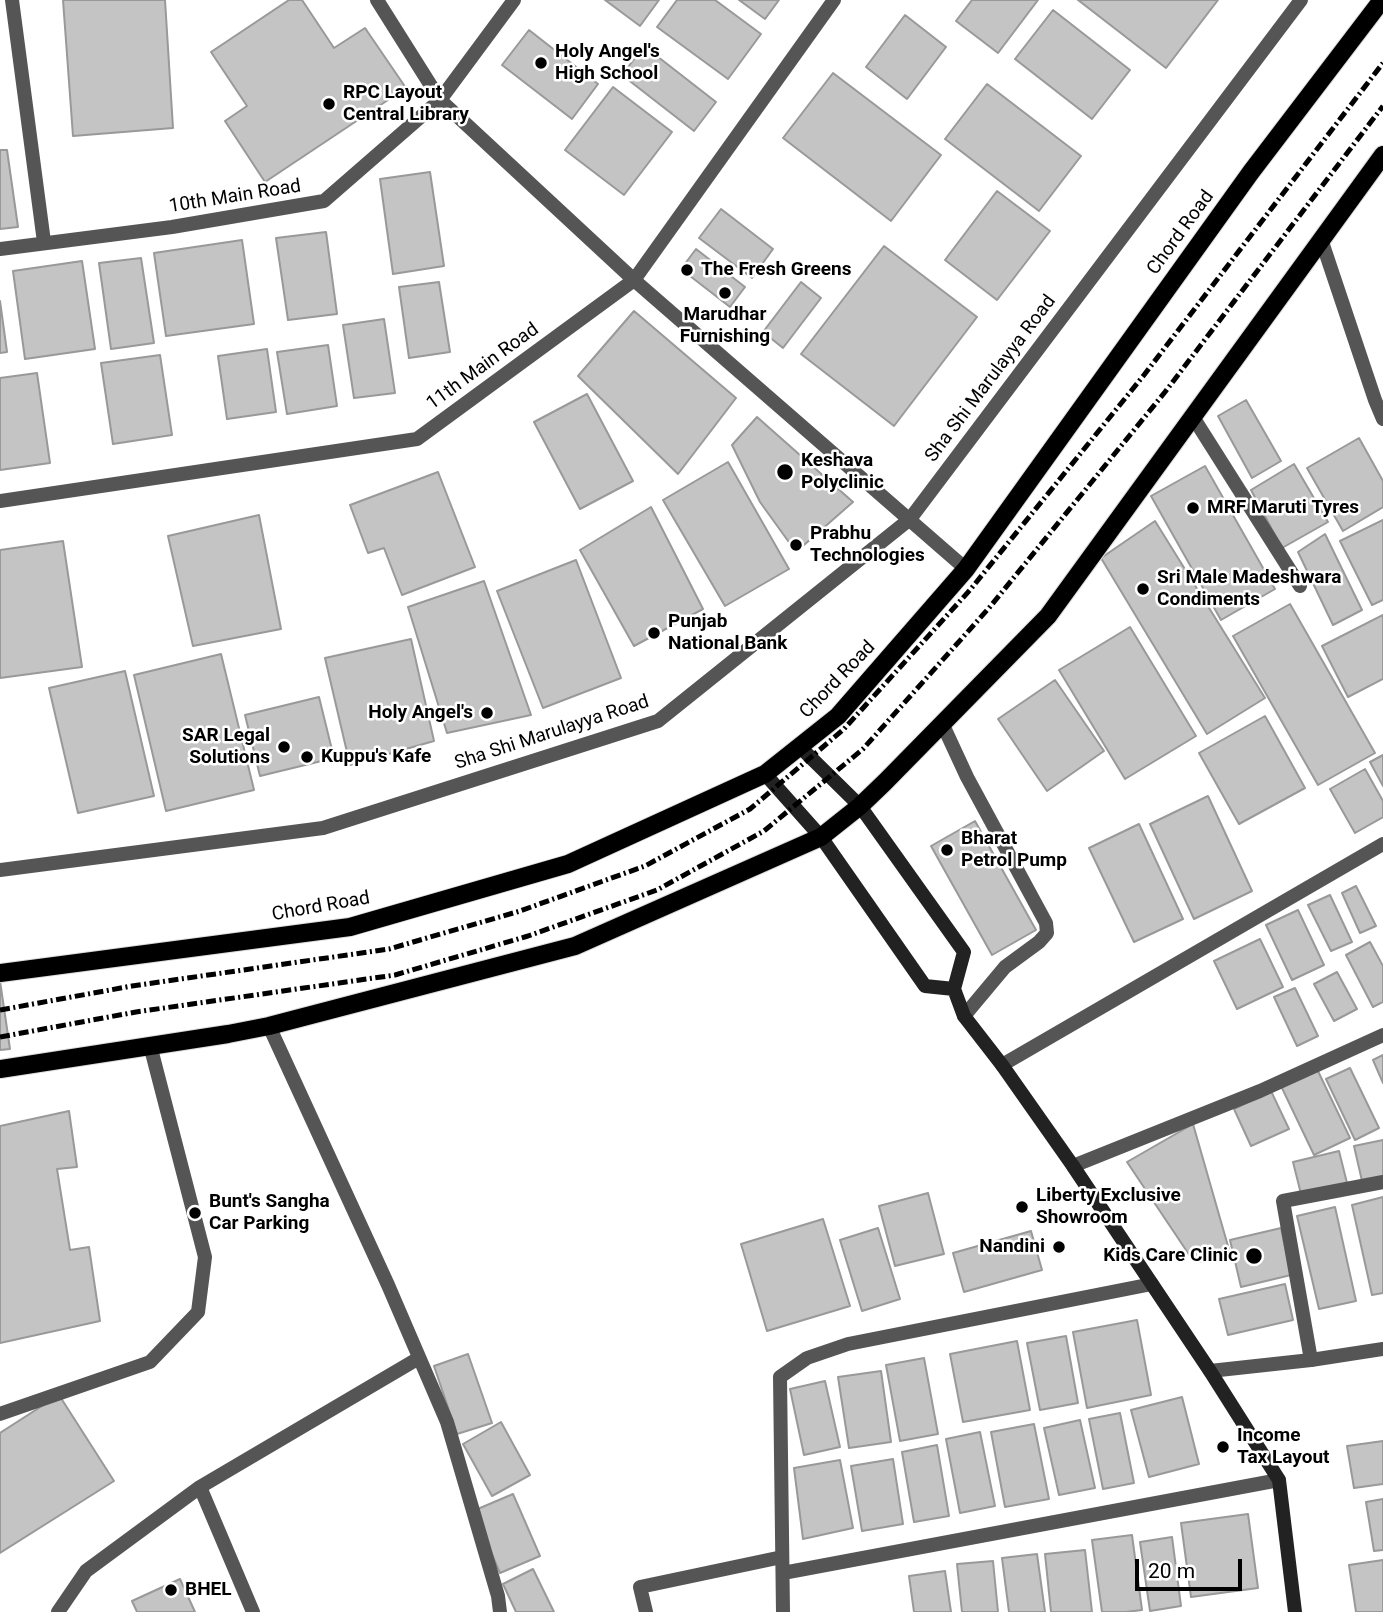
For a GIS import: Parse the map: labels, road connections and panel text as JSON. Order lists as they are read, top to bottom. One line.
{"streets":{"main road":["Chord Road"],"street":["10th Main Road","11th Main Road","Sha Shi Marulayya Road"]},"places":["Holy Angel's High School","RPC Layout Central Library","The Fresh Greens","Marudhar Furnishing","Keshava Polyclinic","MRF Maruti Tyres","Prabhu Technologies","Sri Male Madeshwara Condiments","Punjab National Bank","Holy Angel's","SAR Legal Solutions","Kuppu's Kafe","Bharat Petrol Pump","Liberty Exclusive Showroom","Bunt's Sangha Car Parking","Nandini","Kids Care Clinic","Income Tax Layout","BHEL"],"scale_bar":"20 m"}
